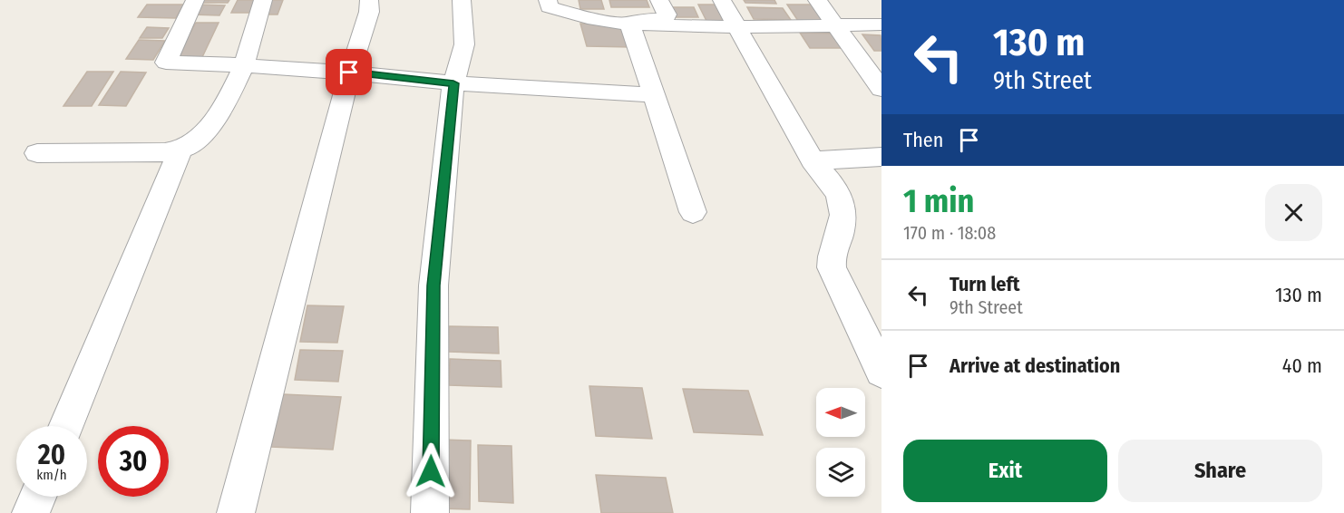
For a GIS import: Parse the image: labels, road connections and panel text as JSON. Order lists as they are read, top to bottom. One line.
{"north":"left","page":{"turn":["130 m","9th Street"],"then":"Then","heading":["1 min","170 m · 18:08"],"list":[{"name":"Turn left","note":"9th Street","value":"130 m"},{"name":"Arrive at destination","value":"40 m"}],"speed":"20 km/h","limit":"30","buttons":["Exit","Share"]}}
